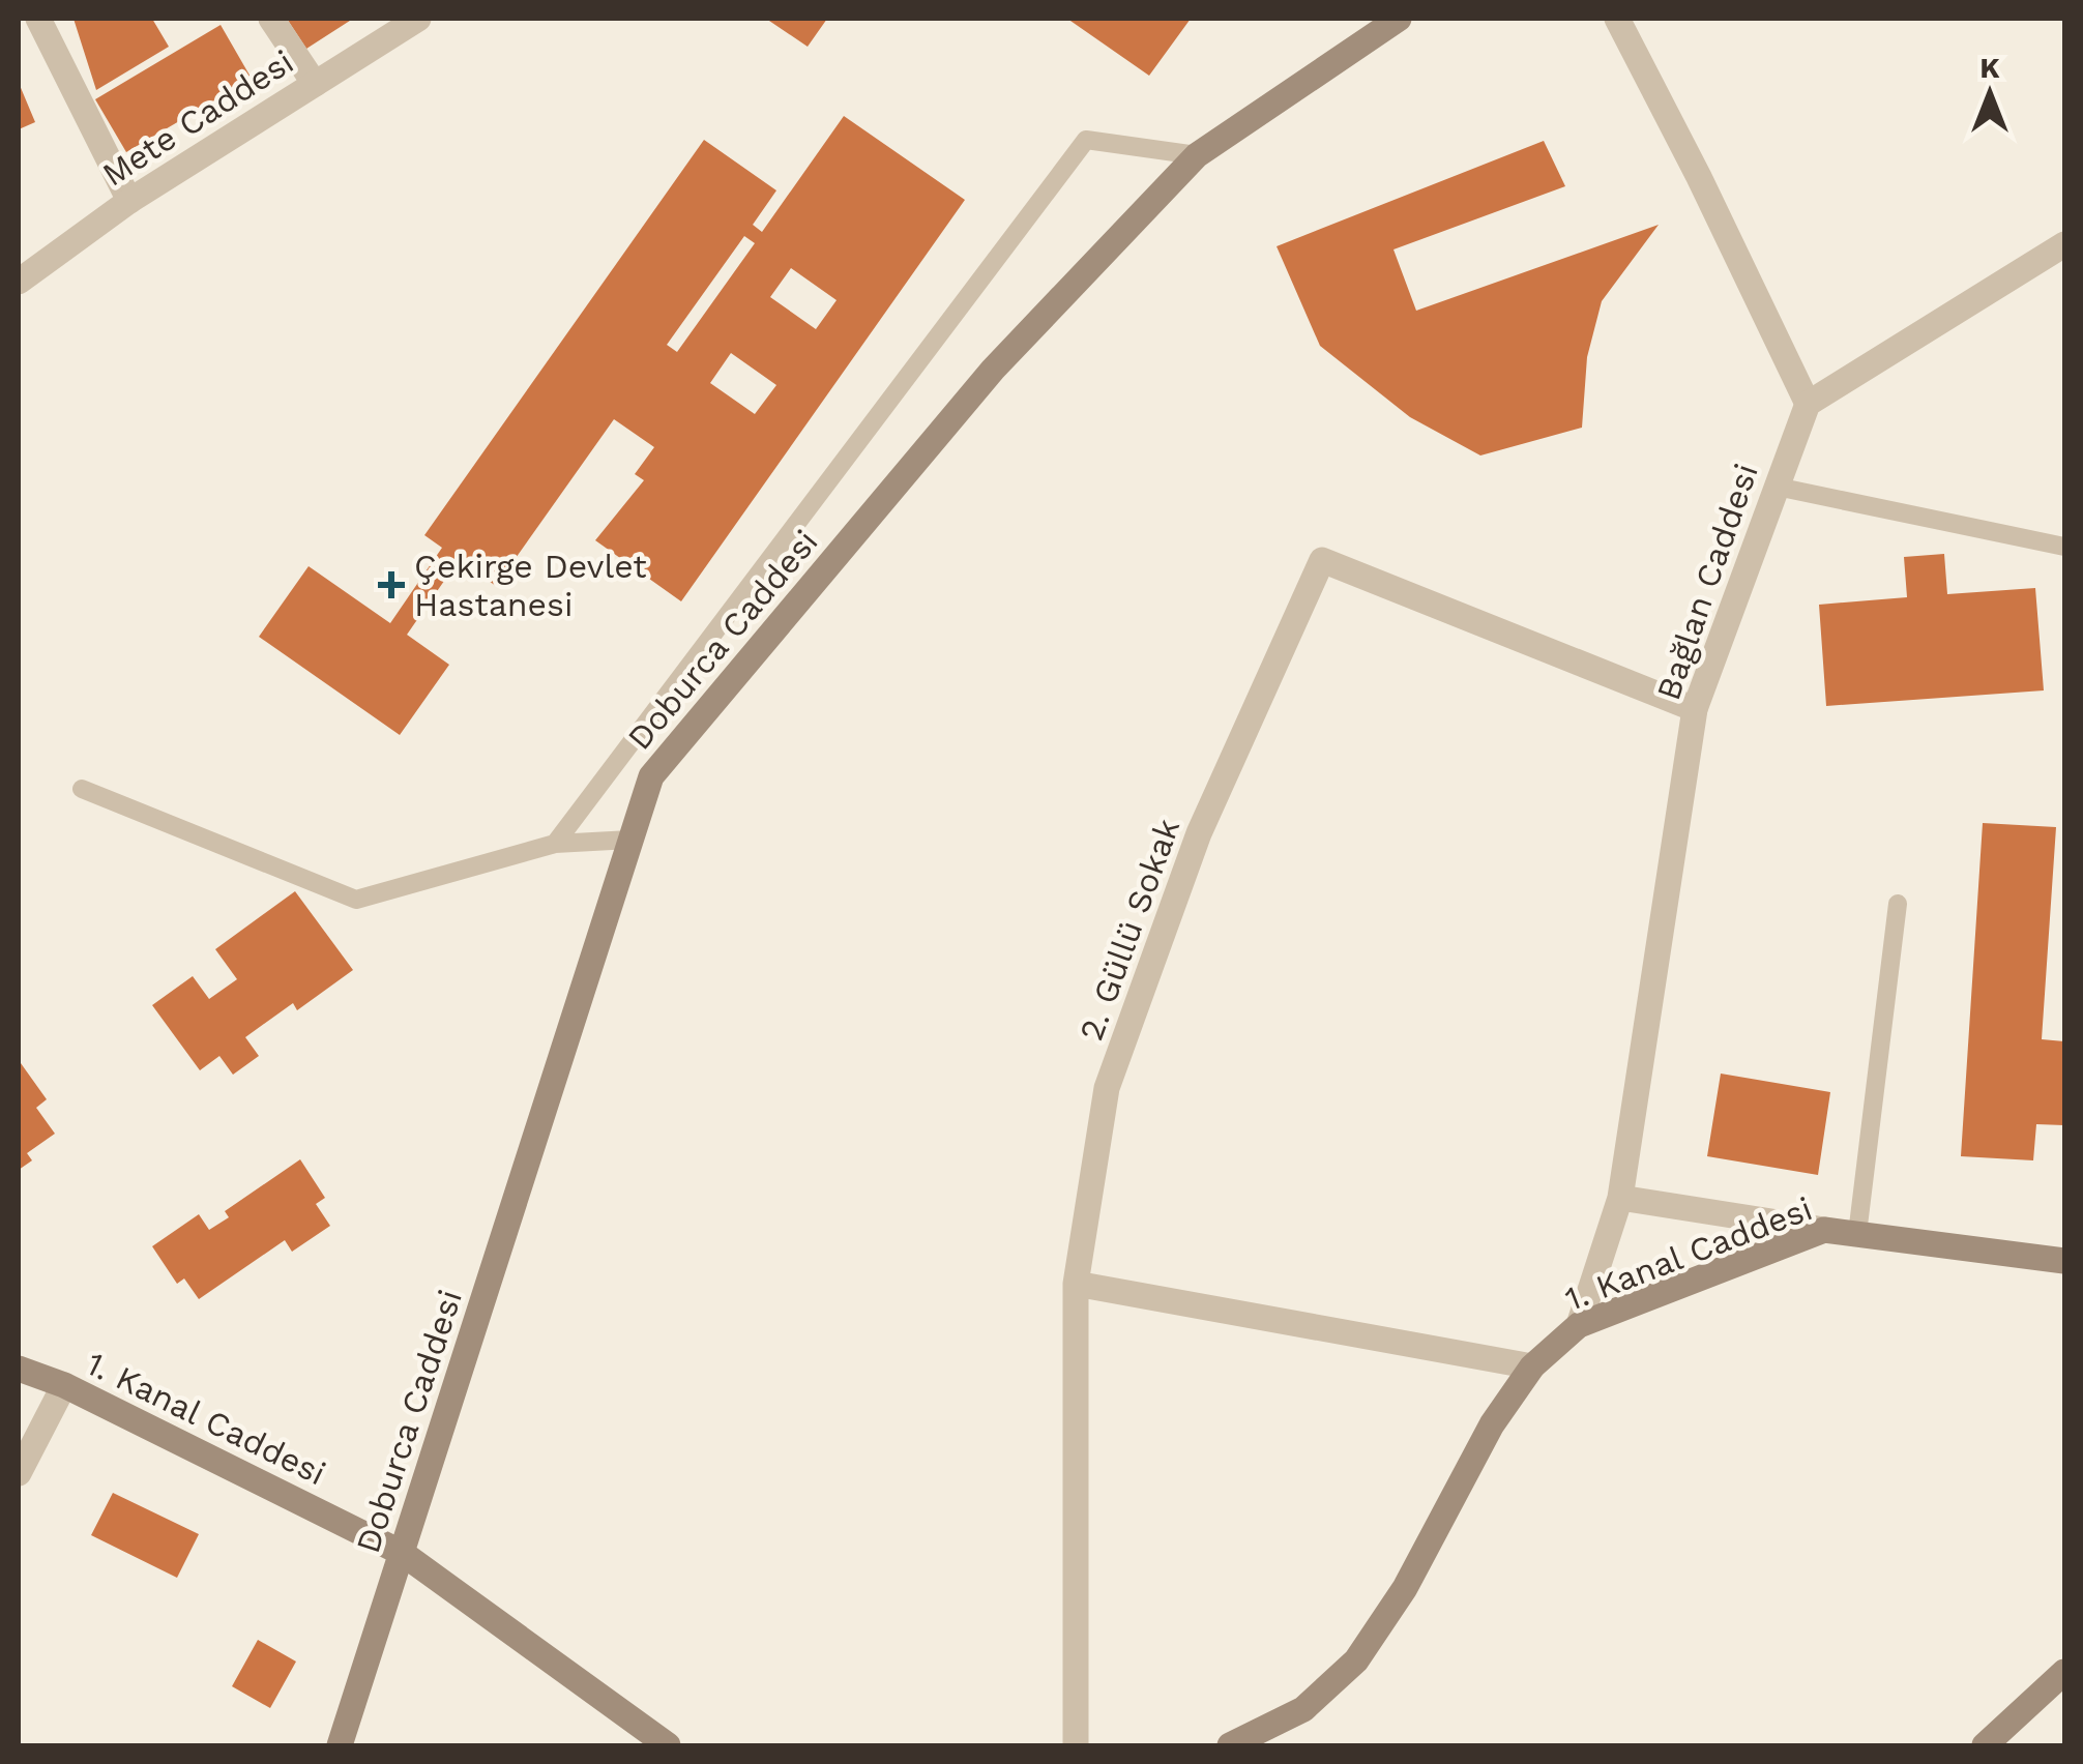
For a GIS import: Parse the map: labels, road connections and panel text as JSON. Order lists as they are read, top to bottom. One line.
{"streets":{"main road":["Doburca Caddesi","1. Kanal Caddesi"],"street":["Mete Caddesi","Bağlan Caddesi","2. Güllü Sokak"]},"crossings":[["Bağlan Caddesi","2. Güllü Sokak"],["Bağlan Caddesi","1. Kanal Caddesi"],["Doburca Caddesi","1. Kanal Caddesi"]],"places":{"health":["Çekirge Devlet Hastanesi"]},"north":"top"}
